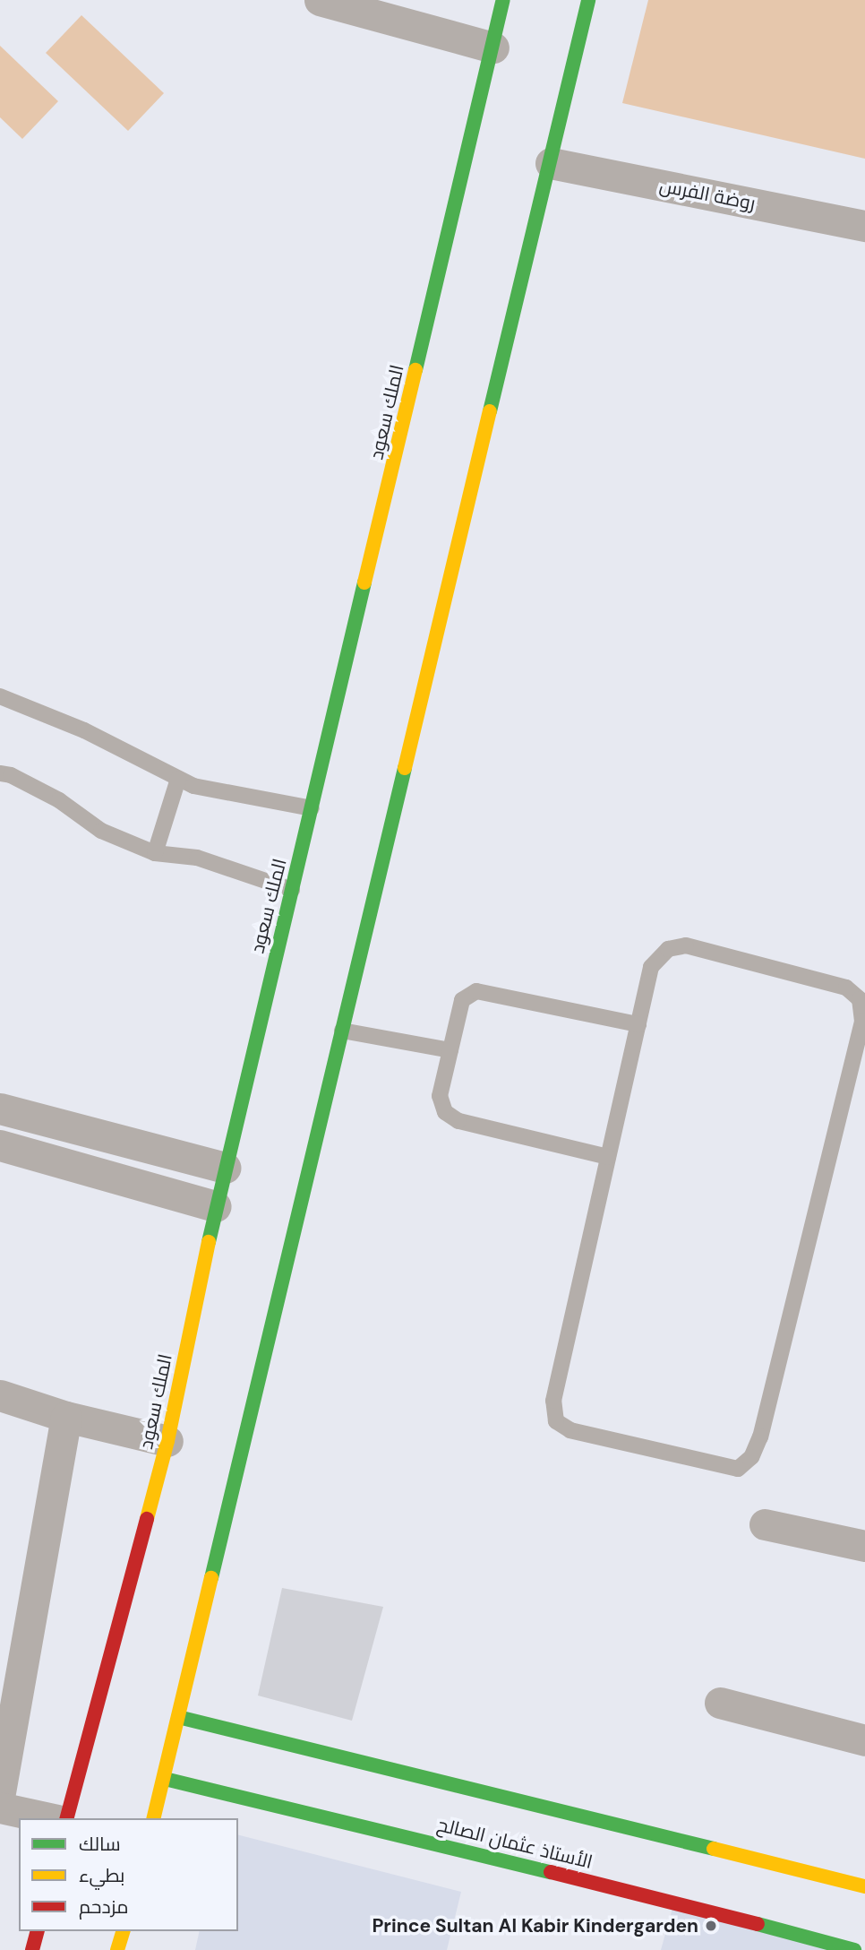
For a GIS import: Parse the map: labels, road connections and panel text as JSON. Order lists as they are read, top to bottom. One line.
{"streets":{"main road":["الملك سعود","الأستاذ عثمان الصالح"],"street":["روضة الفرس"]},"places":["Prince Sultan Al Kabir Kindergarden"],"legend":["سالك","بطيء","مزدحم"]}
